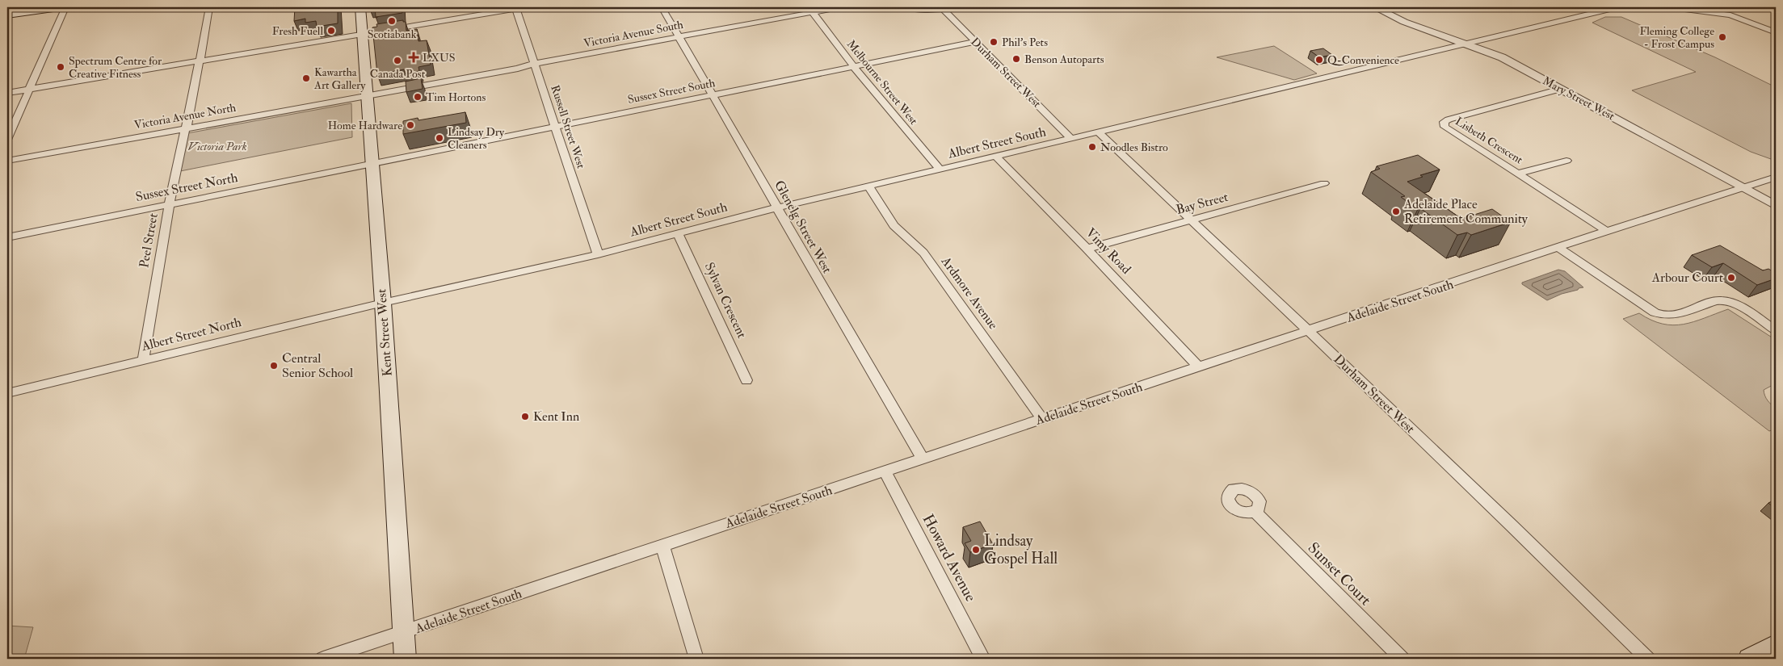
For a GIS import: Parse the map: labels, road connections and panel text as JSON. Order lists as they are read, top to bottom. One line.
{"streets":{"main road":["Kent Street West"],"street":["Victoria Avenue South","Durham Street West","Melbourne Street West","Sussex Street South","Mary Street West","Victoria Avenue North","Russell Street West","Lisbeth Crescent","Albert Street South","Sussex Street North","Bay Street","Glenelg Street West","Peel Street","Vimy Road","Ardmore Avenue","Sylvan Crescent","Adelaide Street South","Albert Street North","Howard Avenue","Sunset Court"]},"crossings":[["Victoria Avenue South","Melbourne Street West"],["Victoria Avenue South","Victoria Avenue North"],["Victoria Avenue South","Russell Street West"],["Victoria Avenue South","Glenelg Street West"],["Victoria Avenue South","Kent Street West"],["Durham Street West","Sussex Street South"],["Durham Street West","Albert Street South"],["Durham Street West","Bay Street"],["Durham Street West","Adelaide Street South"],["Melbourne Street West","Sussex Street South"],["Melbourne Street West","Albert Street South"],["Sussex Street South","Russell Street West"],["Sussex Street South","Sussex Street North"],["Sussex Street South","Glenelg Street West"],["Sussex Street South","Kent Street West"],["Mary Street West","Lisbeth Crescent"],["Mary Street West","Albert Street South"],["Mary Street West","Adelaide Street South"],["Victoria Avenue North","Peel Street"],["Victoria Avenue North","Kent Street West"],["Russell Street West","Albert Street South"],["Lisbeth Crescent","Adelaide Street South"],["Albert Street South","Glenelg Street West"],["Albert Street South","Vimy Road"],["Albert Street South","Ardmore Avenue"],["Albert Street South","Sylvan Crescent"],["Albert Street South","Kent Street West"],["Albert Street South","Albert Street North"],["Sussex Street North","Peel Street"],["Sussex Street North","Kent Street West"],["Bay Street","Vimy Road"],["Glenelg Street West","Adelaide Street South"],["Peel Street","Albert Street North"],["Vimy Road","Adelaide Street South"],["Ardmore Avenue","Adelaide Street South"],["Adelaide Street South","Kent Street West"],["Adelaide Street South","Howard Avenue"],["Kent Street West","Albert Street North"]],"parks":["Victoria Park"],"places":{"other":["Scotiabank","Fresh Fuell","Fleming College - Frost Campus","Phil's Pets","Benson Autoparts","Q-Convenience","Canada Post","Spectrum Centre for Creative Fitness","Kawartha Art Gallery","Tim Hortons","Home Hardware","Lindsay Dry Cleaners","Noodles Bistro","Adelaide Place Retirement Community","Arbour Court","Central Senior School","Kent Inn","Lindsay Gospel Hall"],"health":["LXUS"]}}
